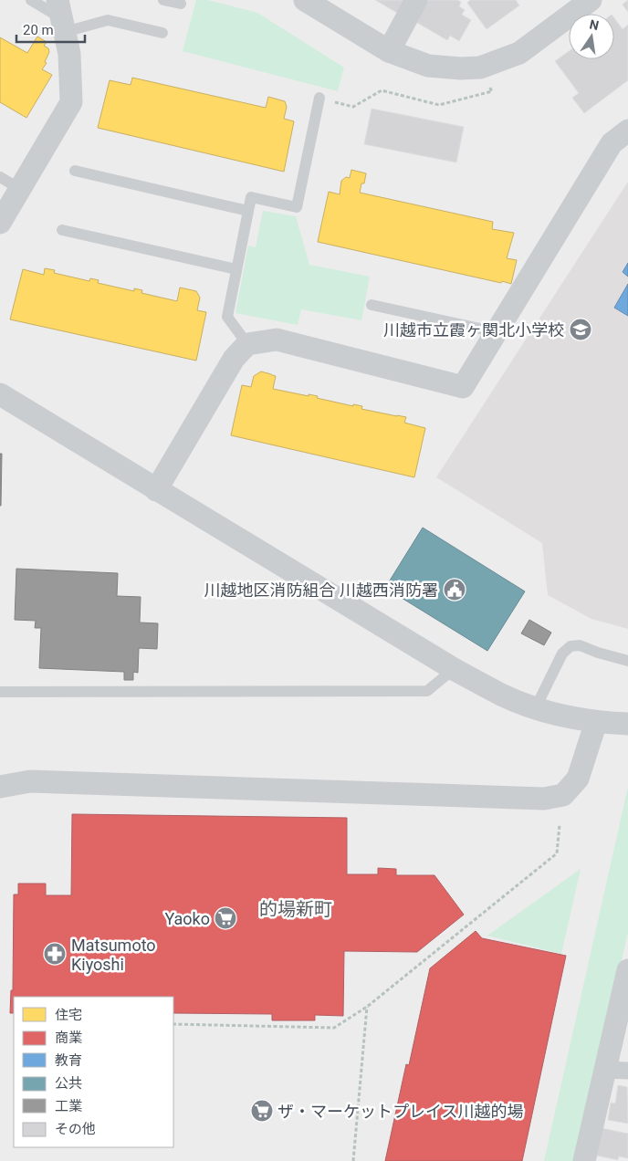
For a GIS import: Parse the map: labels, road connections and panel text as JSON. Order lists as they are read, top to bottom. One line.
{"districts":["的場新町"],"places":{"school or university":["川越市立霞ヶ関北小学校"],"public building":["川越地区消防組合 川越西消防署"],"supermarket":["Yaoko","ザ・マーケットプレイス川越的場"],"pharmacy":["Matsumoto Kiyoshi"]},"legend":["住宅","商業","教育","公共","工業","その他"],"scale_bar":"20 m","north":"top"}
